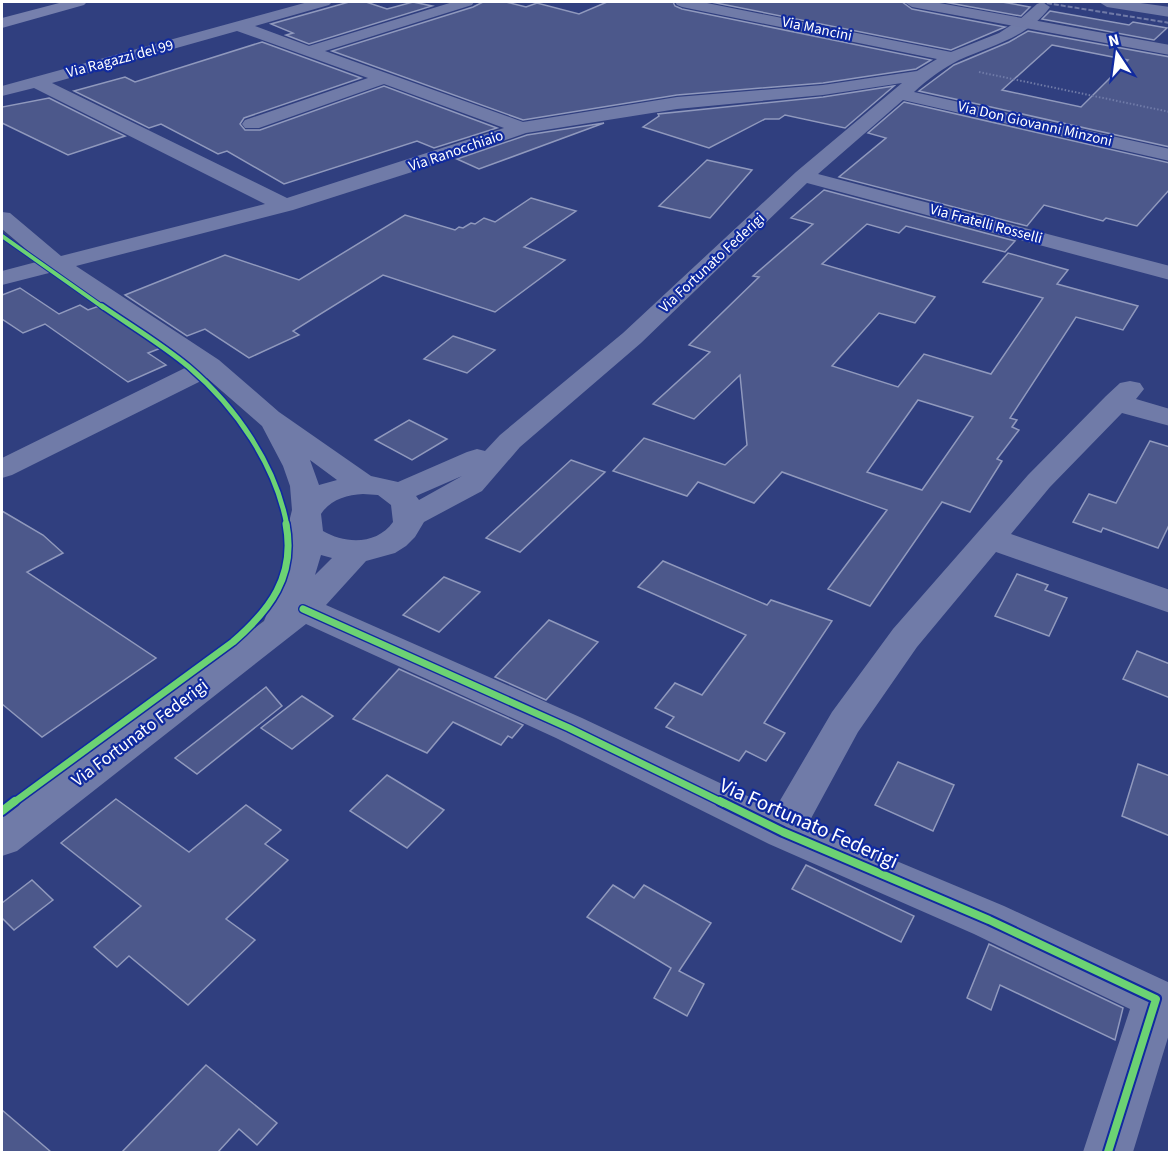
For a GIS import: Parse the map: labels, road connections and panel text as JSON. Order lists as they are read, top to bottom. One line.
{"streets":{"street":["Via Mancini","Via Ragazzi del 99","Via Don Giovanni Minzoni","Via Ranocchiaio","Via Fratelli Rosselli","Via Fortunato Federigi"]},"crossings":[["Via Mancini","Via Fortunato Federigi"],["Via Don Giovanni Minzoni","Via Fortunato Federigi"],["Via Ranocchiaio","Via Fortunato Federigi"],["Via Fratelli Rosselli","Via Fortunato Federigi"]],"north":"top"}
